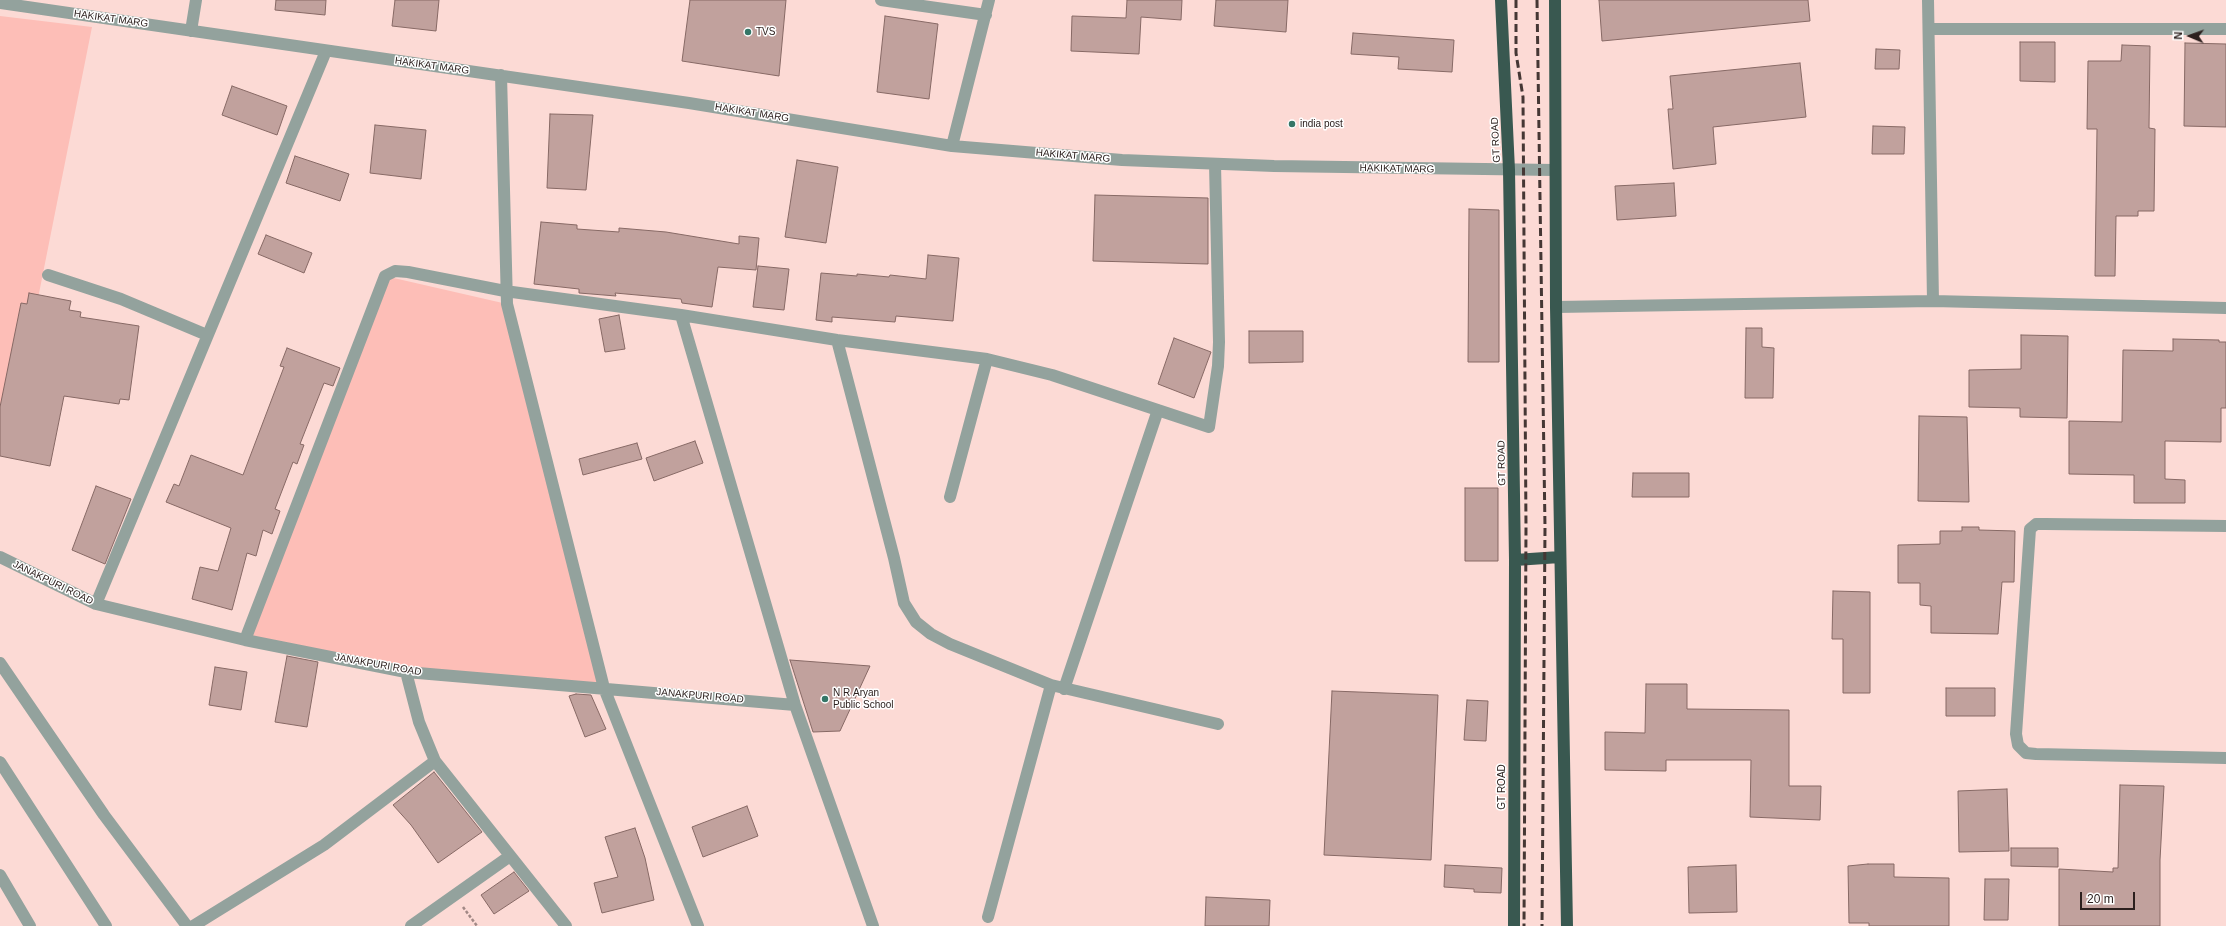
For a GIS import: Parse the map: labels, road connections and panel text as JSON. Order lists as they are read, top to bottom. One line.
{"streets":{"highway":["GT ROAD"],"street":["HAKIKAT MARG","JANAKPURI ROAD"]},"crossings":[["HAKIKAT MARG","GT ROAD"]],"places":["TVS","india post","N R Aryan Public School"],"scale_bar":"20 m","north":"left"}
